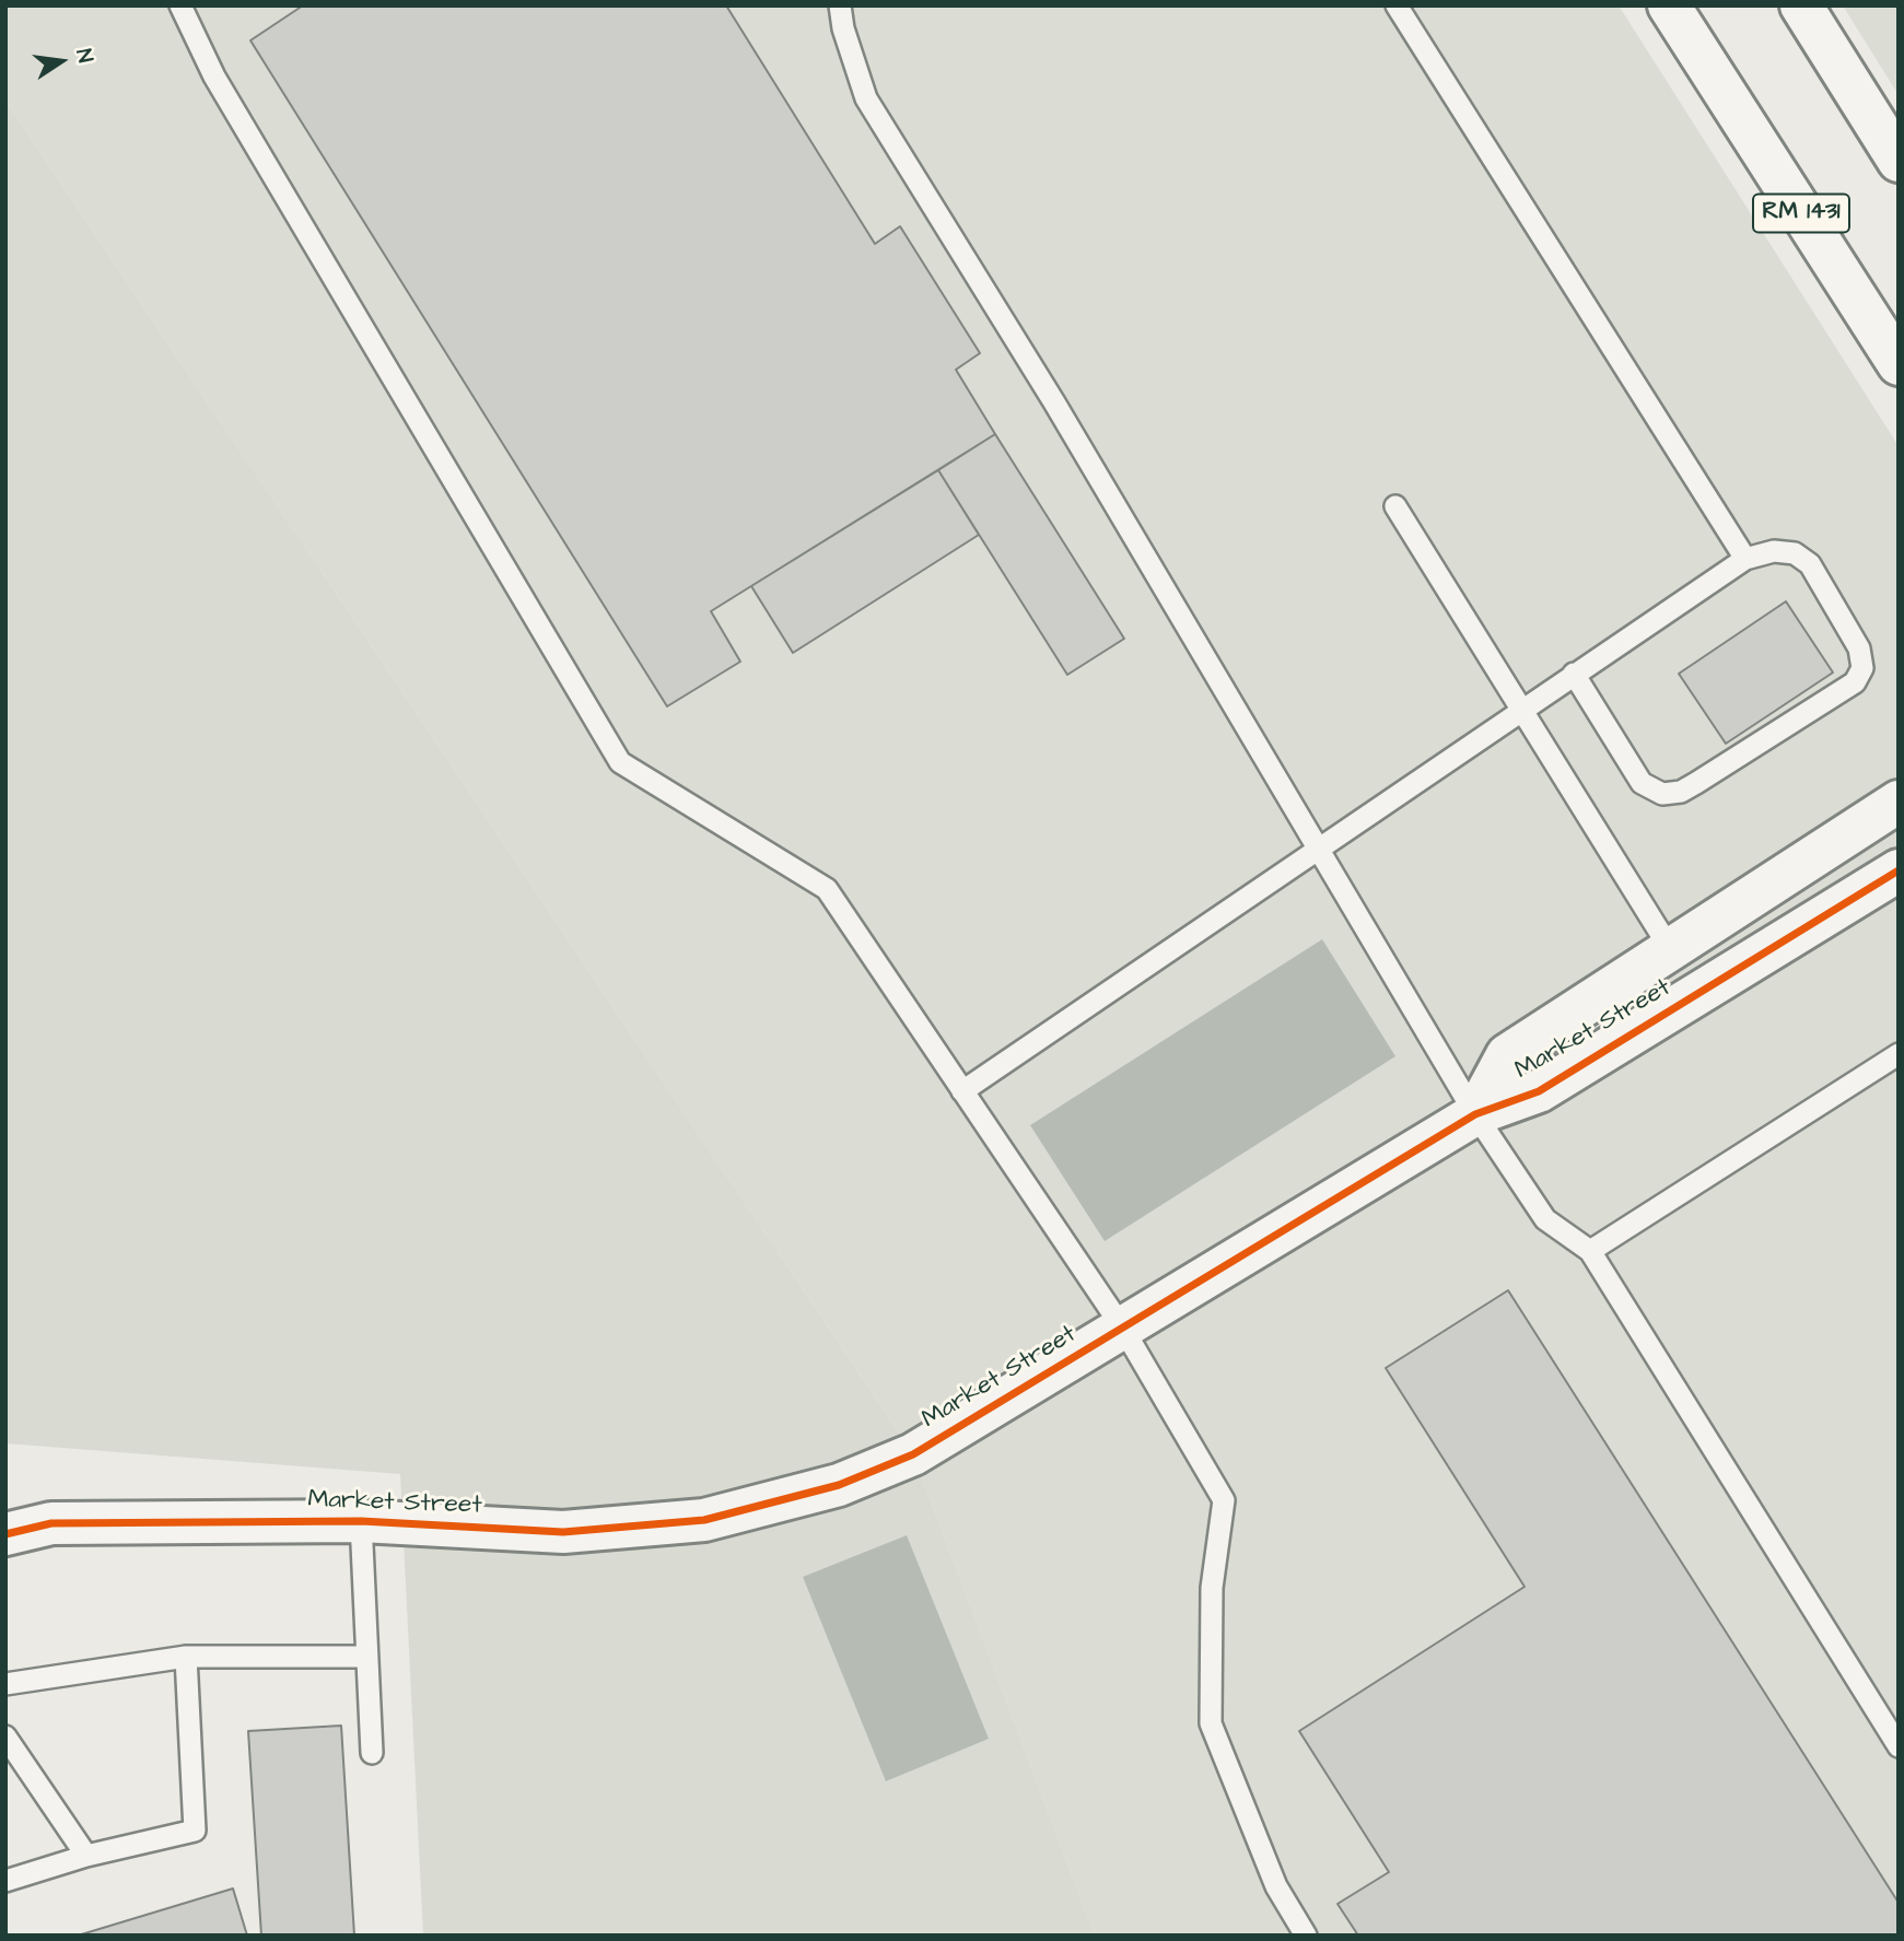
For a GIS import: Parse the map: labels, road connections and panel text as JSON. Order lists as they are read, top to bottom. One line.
{"streets":{"street":["RM 1431","Market Street"]},"north":"right"}
